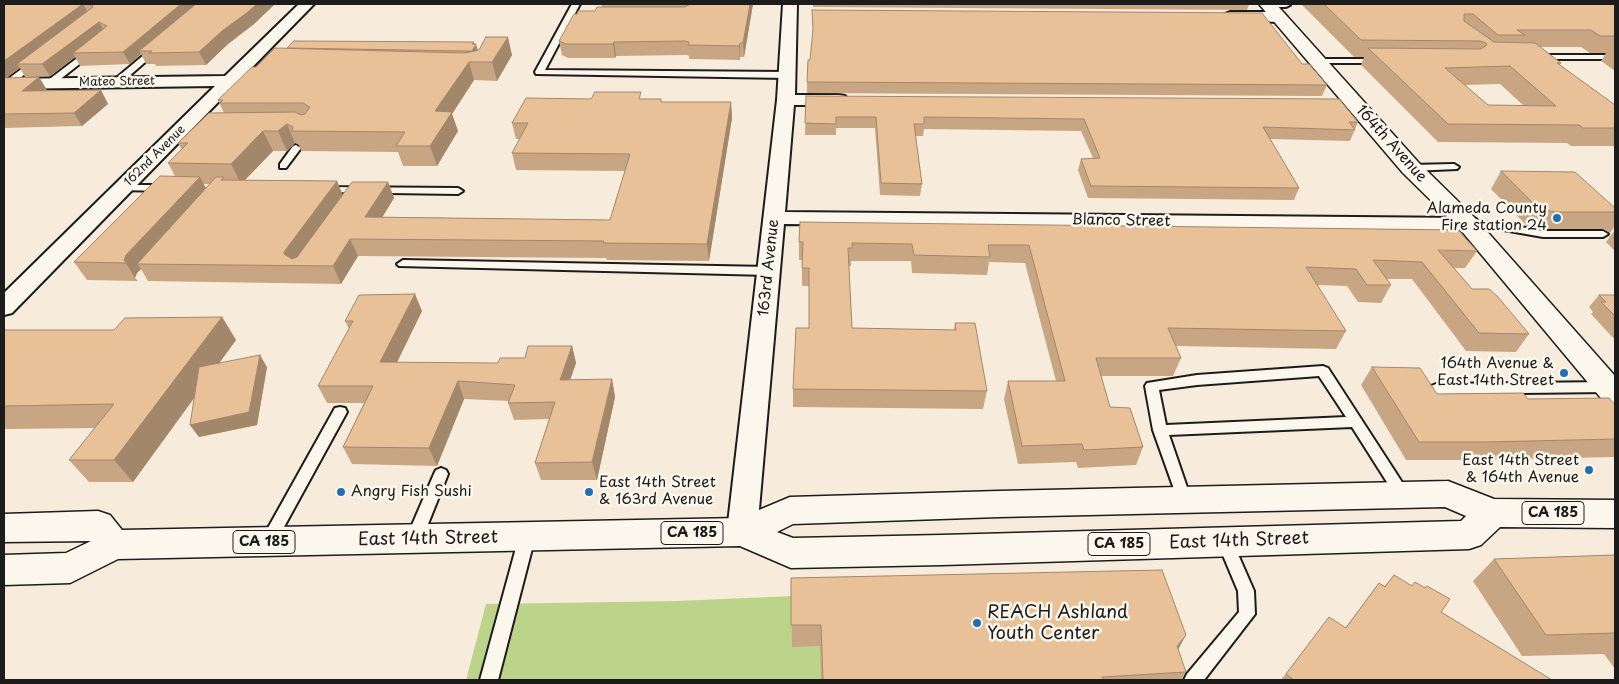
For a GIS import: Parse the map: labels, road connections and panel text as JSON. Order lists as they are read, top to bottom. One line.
{"streets":{"main road":["164th Avenue","CA 185","East 14th Street"],"street":["Mateo Street","162nd Avenue","Blanco Street","163rd Avenue"]},"crossings":[["Mateo Street","162nd Avenue"],["164th Avenue","Blanco Street"],["Blanco Street","163rd Avenue"],["163rd Avenue","East 14th Street"]],"places":["Alameda County Fire station 24","164th Avenue & East 14th Street","East 14th Street & 164th Avenue","Angry Fish Sushi","East 14th Street & 163rd Avenue","REACH Ashland Youth Center"]}
